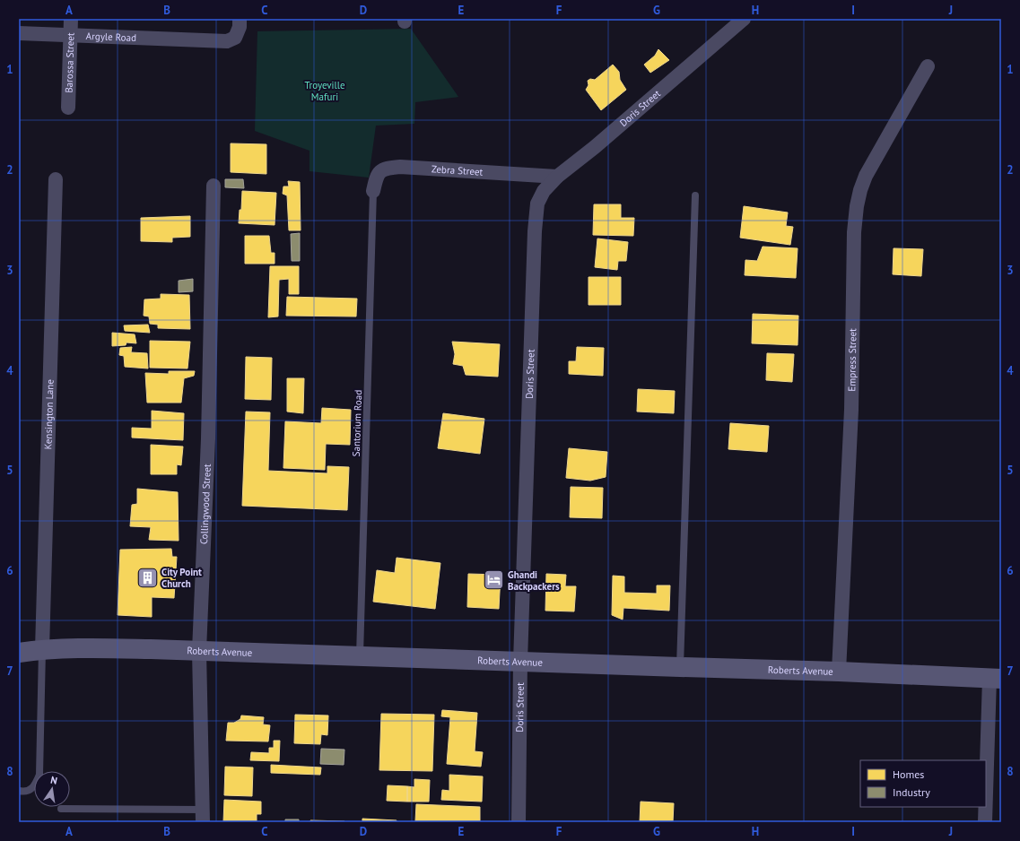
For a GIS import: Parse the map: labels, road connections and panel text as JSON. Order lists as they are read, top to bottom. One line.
{"streets":{"main road":["Roberts Avenue"],"street":["Argyle Road","Barossa Street","Doris Street","Zebra Street","Empress Street","Kensington Lane","Collingwood Street"],"lane":["Santorium Road"]},"crossings":[["Argyle Road","Barossa Street"],["Doris Street","Zebra Street"],["Doris Street","Roberts Avenue"],["Zebra Street","Santorium Road"],["Empress Street","Roberts Avenue"],["Kensington Lane","Roberts Avenue"],["Santorium Road","Roberts Avenue"],["Collingwood Street","Roberts Avenue"]],"parks":["Troyeville Mafuri"],"places":{"building":["City Point Church"],"hotel":["Ghandi Backpackers"]},"legend":["Homes","Industry"],"north":"top","grid":{"columns":["A","B","C","D","E","F","G","H","I","J"],"rows":["1","2","3","4","5","6","7","8"]}}
